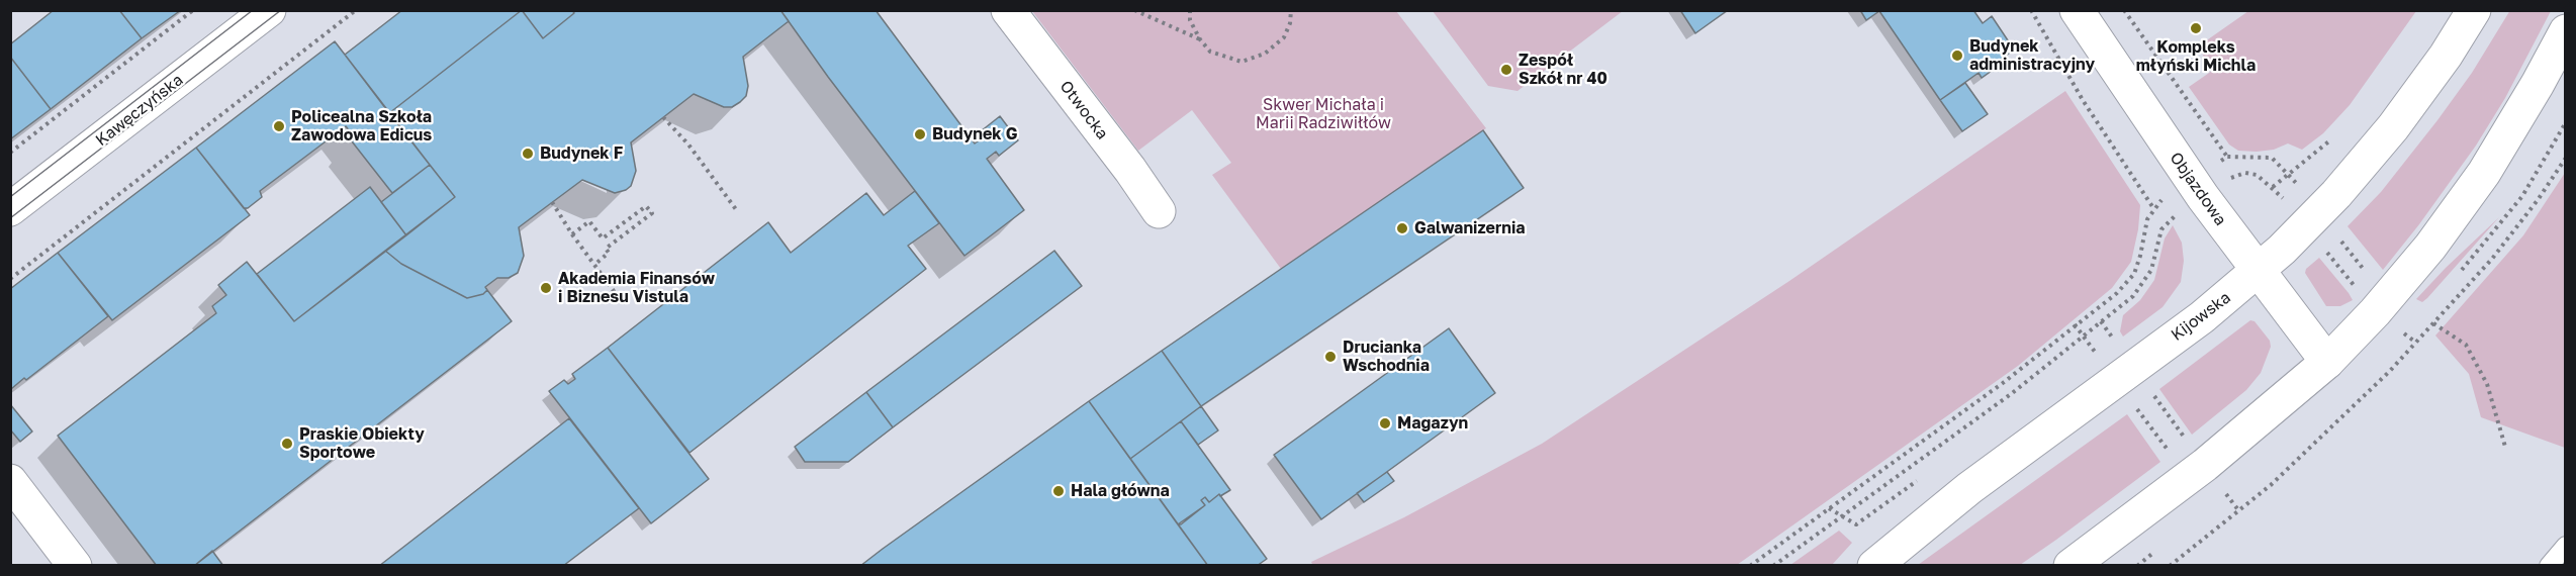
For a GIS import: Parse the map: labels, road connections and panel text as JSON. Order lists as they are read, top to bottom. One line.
{"streets":{"street":["Kawęczyńska","Otwocka","Objazdowa","Kijowska"]},"crossings":[["Objazdowa","Kijowska"]],"parks":["Skwer Michała i Marii Radziwiłłów"],"places":["Kompleks młyński Michla","Budynek administracyjny","Zespół Szkół nr 40","Policealna Szkoła Zawodowa Edicus","Budynek G","Budynek F","Galwanizernia","Akademia Finansów i Biznesu Vistula","Drucianka Wschodnia","Magazyn","Praskie Obiekty Sportowe","Hala główna"]}
